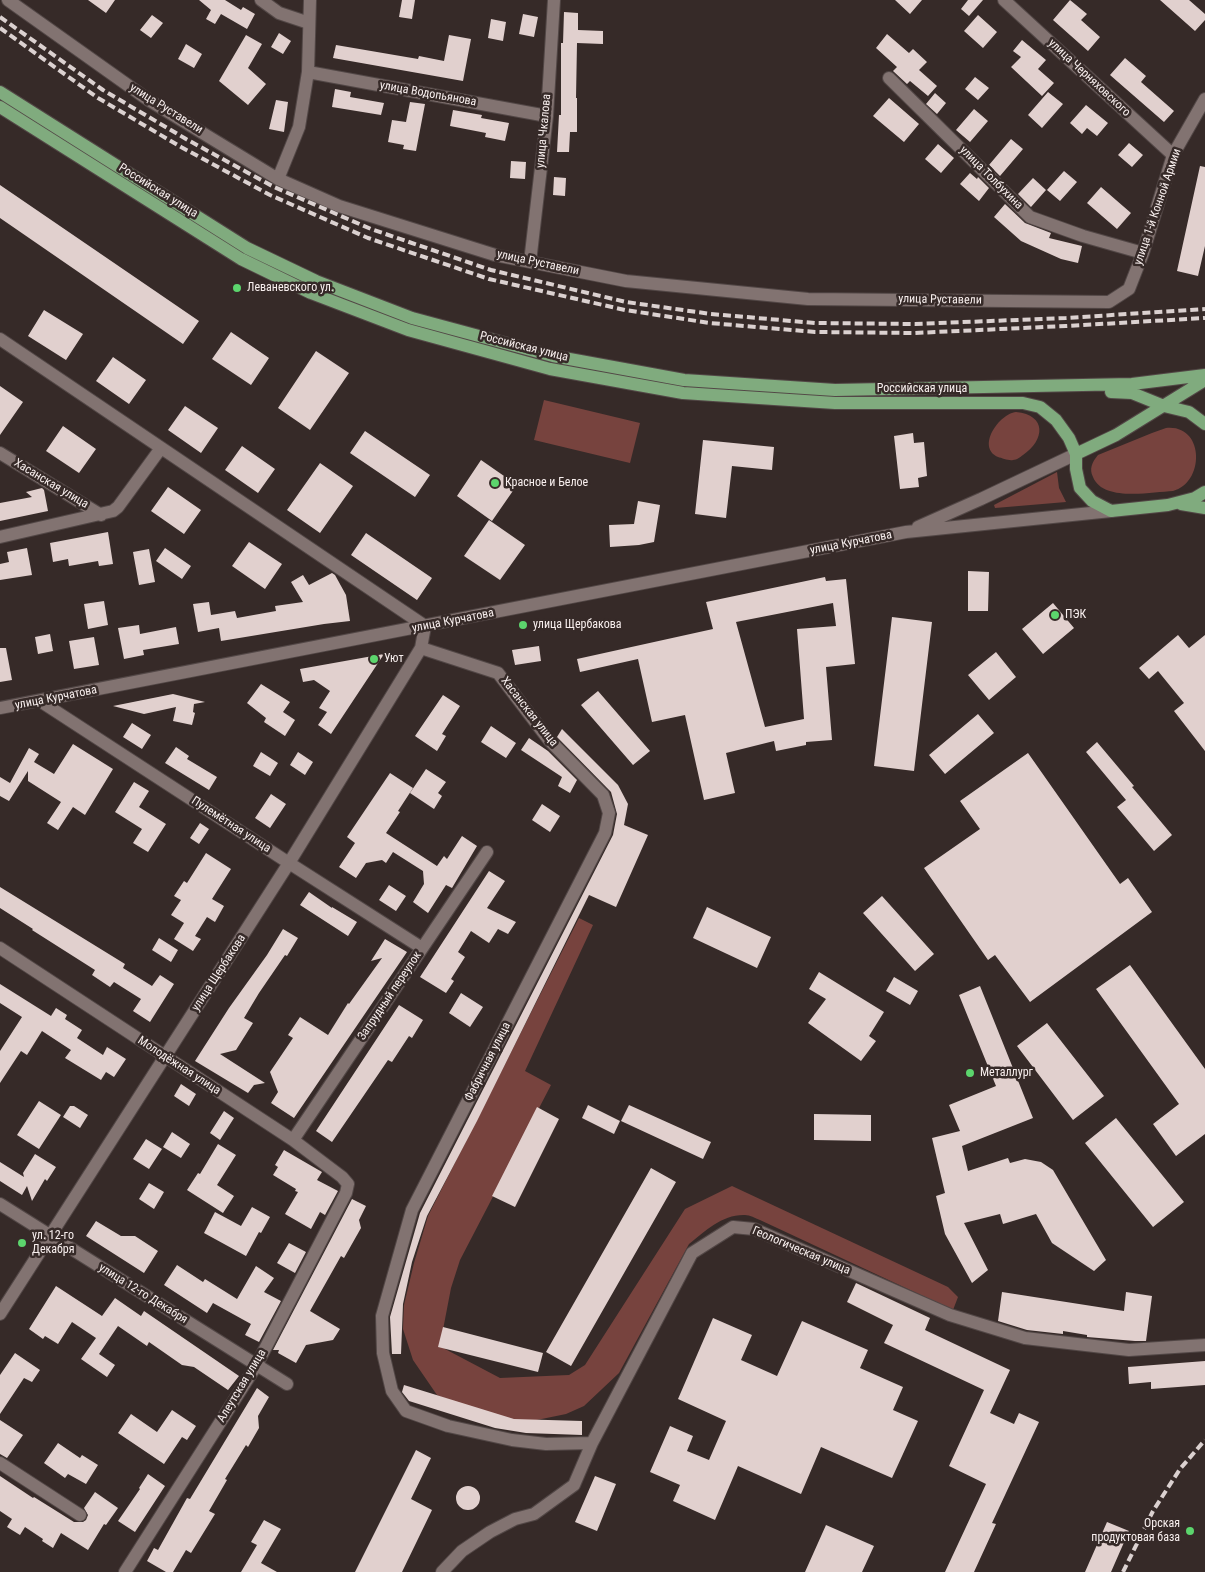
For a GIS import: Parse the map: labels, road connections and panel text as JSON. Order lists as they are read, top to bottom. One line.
{"streets":{"main road":["Российская улица"],"street":["улица Черняховского","улица Водопьянова","улица Руставели","улица Чкалова","улица Толбухина","улица 1-й Конной Армии","Хасанская улица","улица Курчатова","Пулемётная улица","улица Щербакова","Запрудный переулок","Фабричная улица","Молодёжная улица","Геологическая улица","улица 12-го Декабря","Алеутская улица"]},"crossings":[["улица Черняховского","улица 1-й Конной Армии"],["улица Водопьянова","улица Чкалова"],["улица Руставели","улица Чкалова"],["улица Руставели","улица 1-й Конной Армии"],["улица Толбухина","улица 1-й Конной Армии"],["Российская улица","улица Курчатова"],["Хасанская улица","улица Щербакова"],["Хасанская улица","Фабричная улица"],["улица Курчатова","Пулемётная улица"],["улица Курчатова","улица Щербакова"],["Пулемётная улица","улица Щербакова"],["Пулемётная улица","Запрудный переулок"],["улица Щербакова","Молодёжная улица"],["улица Щербакова","улица 12-го Декабря"],["Запрудный переулок","Молодёжная улица"],["Фабричная улица","Геологическая улица"],["Молодёжная улица","Алеутская улица"],["улица 12-го Декабря","Алеутская улица"]],"places":["Леваневского ул.","Красное и Белое","ПЭК","улица Щербакова","Уют","Металлург","ул. 12-го Декабря","Орская продуктовая база"]}
